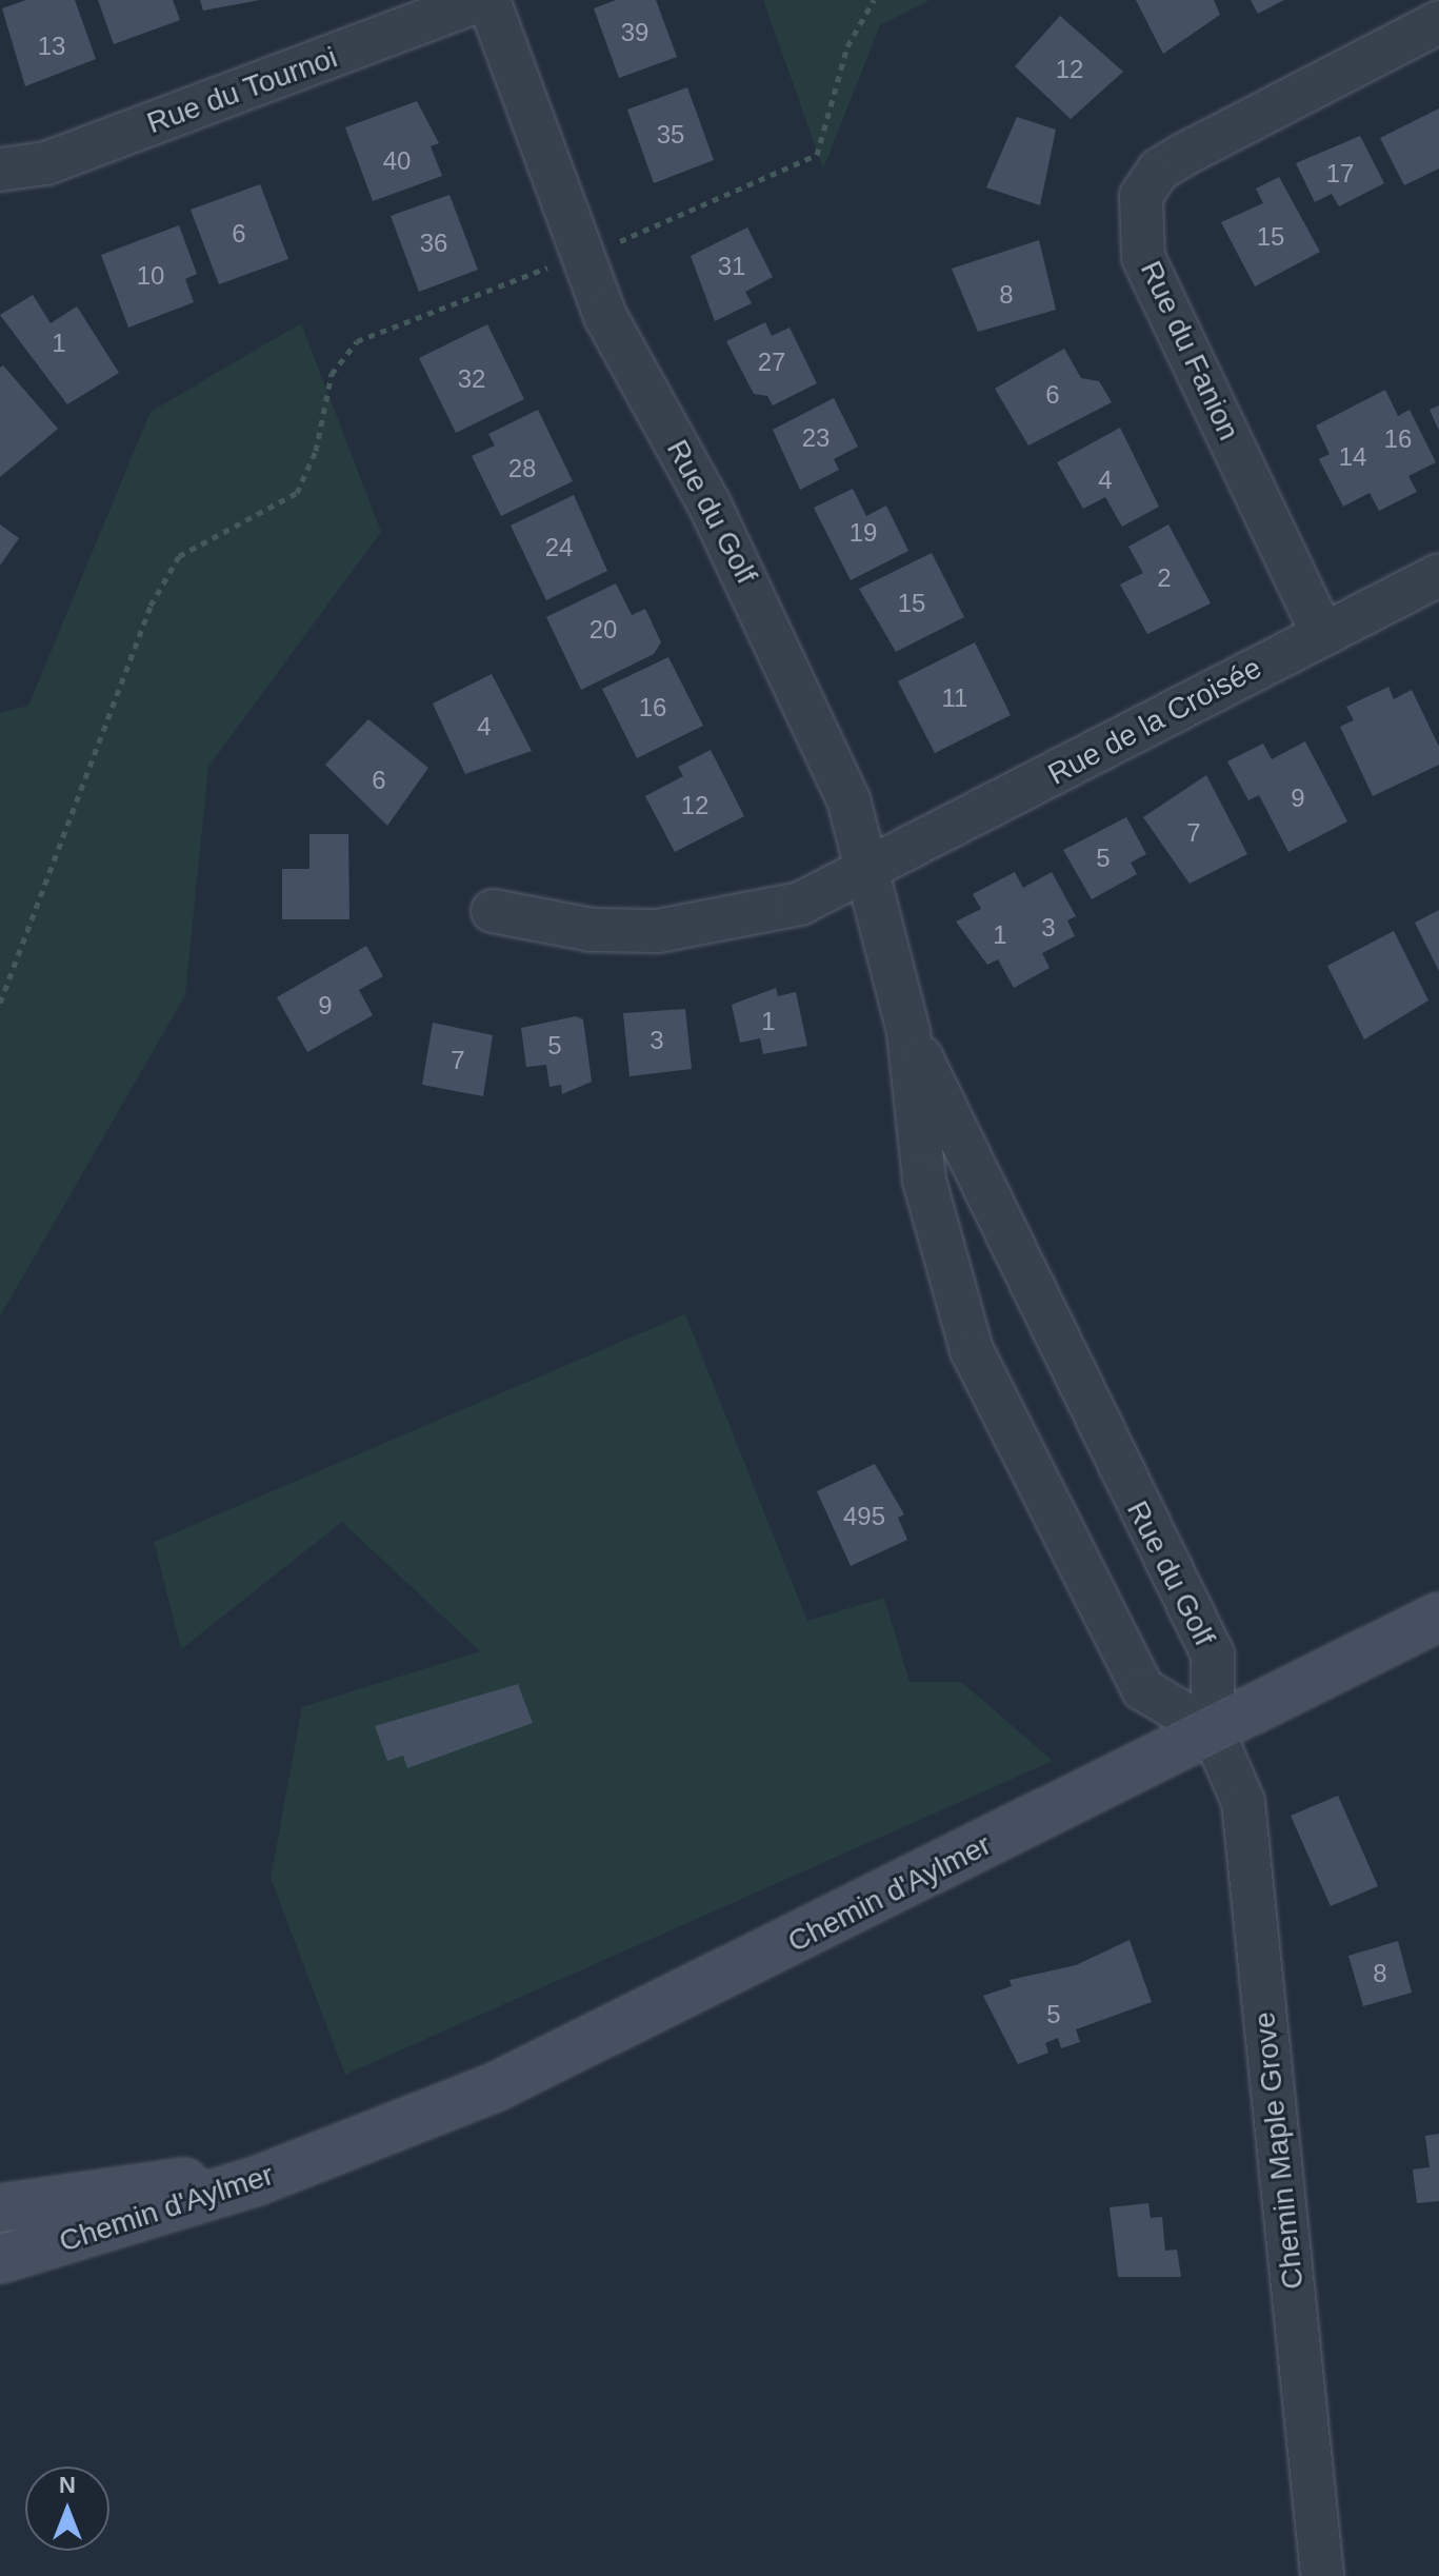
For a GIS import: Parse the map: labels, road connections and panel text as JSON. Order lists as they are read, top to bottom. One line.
{"streets":{"main road":["Chemin d'Aylmer"],"street":["Rue du Tournoi","Rue du Fanion","Rue du Golf","Rue de la Croisée","Chemin Maple Grove"]},"crossings":[["Rue du Fanion","Rue de la Croisée"],["Rue du Golf","Rue de la Croisée"],["Rue du Golf","Chemin d'Aylmer"],["Rue du Golf","Chemin Maple Grove"],["Chemin d'Aylmer","Chemin Maple Grove"]],"house_numbers":["39","13","12","35","40","17","6","15","36","31","10","8","1","27","32","6","23","16","14","28","4","19","24","2","15","20","11","16","4","6","9","12","7","5","3","1","9","1","3","5","7","495","8","5"],"north":"top"}
